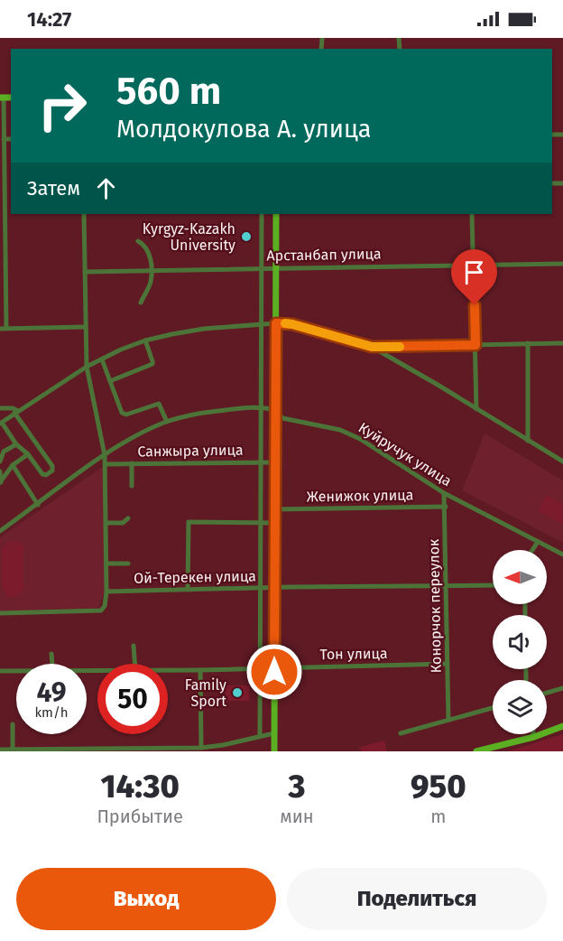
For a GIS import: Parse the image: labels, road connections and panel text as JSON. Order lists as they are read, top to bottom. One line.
{"streets":{"street":["Арстанбап улица","Санжыра улица","Куйручук улица","Женижок улица","Ой-Терекен улица","Конорчок переулок","Тон улица"]},"crossings":[["Куйручук улица","Конорчок переулок"],["Женижок улица","Конорчок переулок"],["Ой-Терекен улица","Конорчок переулок"],["Конорчок переулок","Тон улица"]],"places":["Kyrgyz-Kazakh University","Family Sport"],"north":"left","page":{"status":"14:27","turn":["560 m","Молдокулова А. улица"],"then":"Затем","speed":"49 km/h","limit":"50","eta":["14:30","Прибытие","3","мин","950","m"],"buttons":["Выход","Поделиться"]}}
